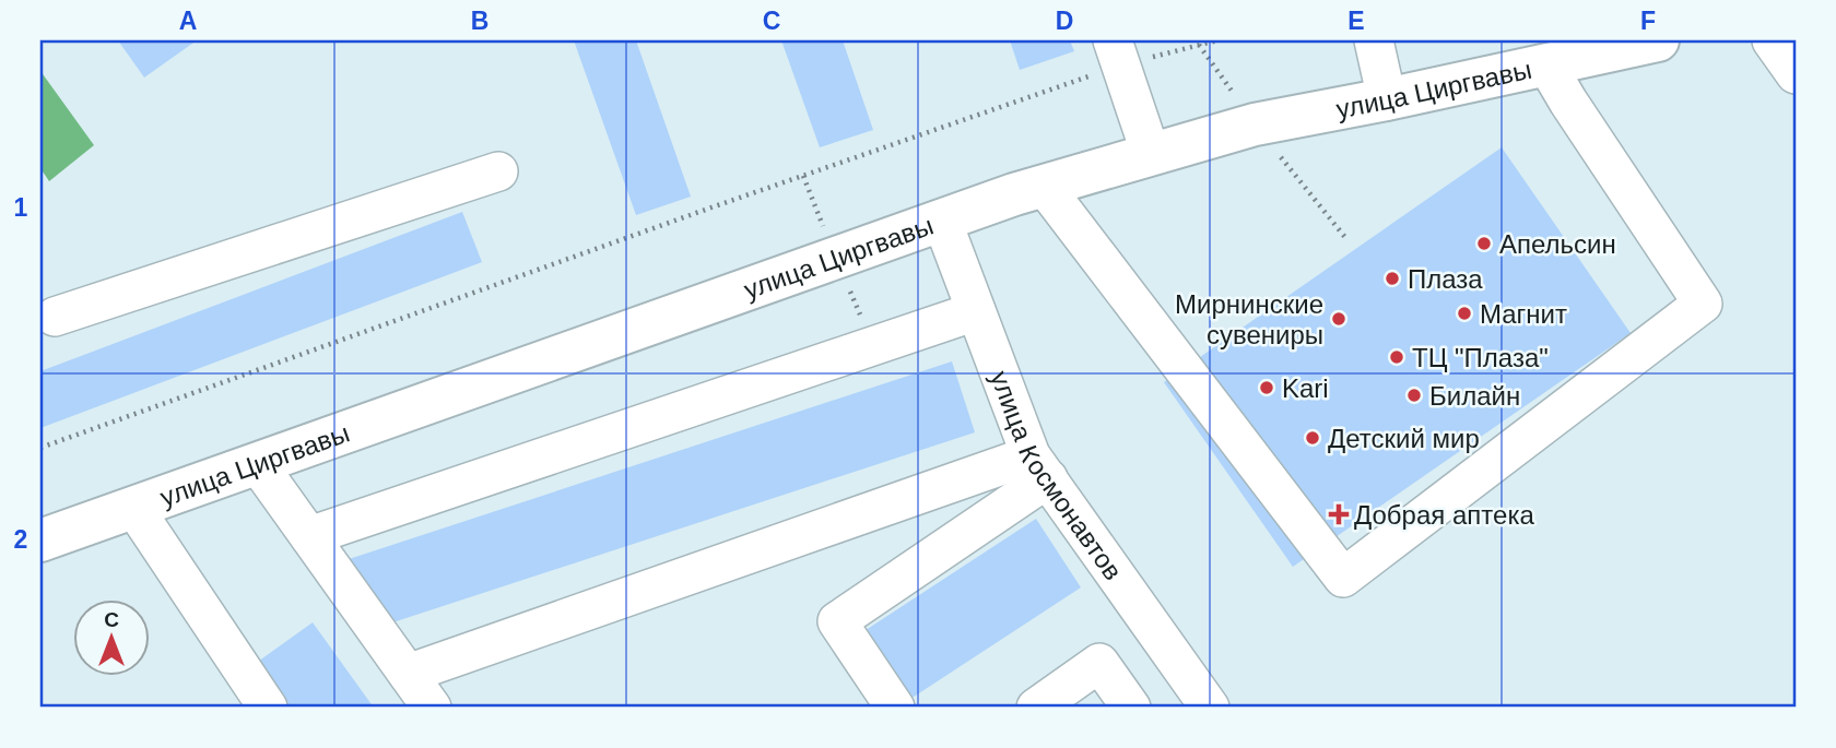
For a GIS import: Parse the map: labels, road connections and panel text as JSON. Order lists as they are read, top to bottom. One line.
{"streets":{"main road":["улица Циргвавы"],"street":["улица Космонавтов"]},"crossings":[["улица Циргвавы","улица Космонавтов"]],"places":{"other":["Апельсин","Плаза","Магнит","Мирнинские сувениры","ТЦ \"Плаза\"","Kari","Билайн","Детский мир"],"health":["Добрая аптека"]},"north":"top","grid":{"columns":["A","B","C","D","E","F"],"rows":["1","2"]}}
